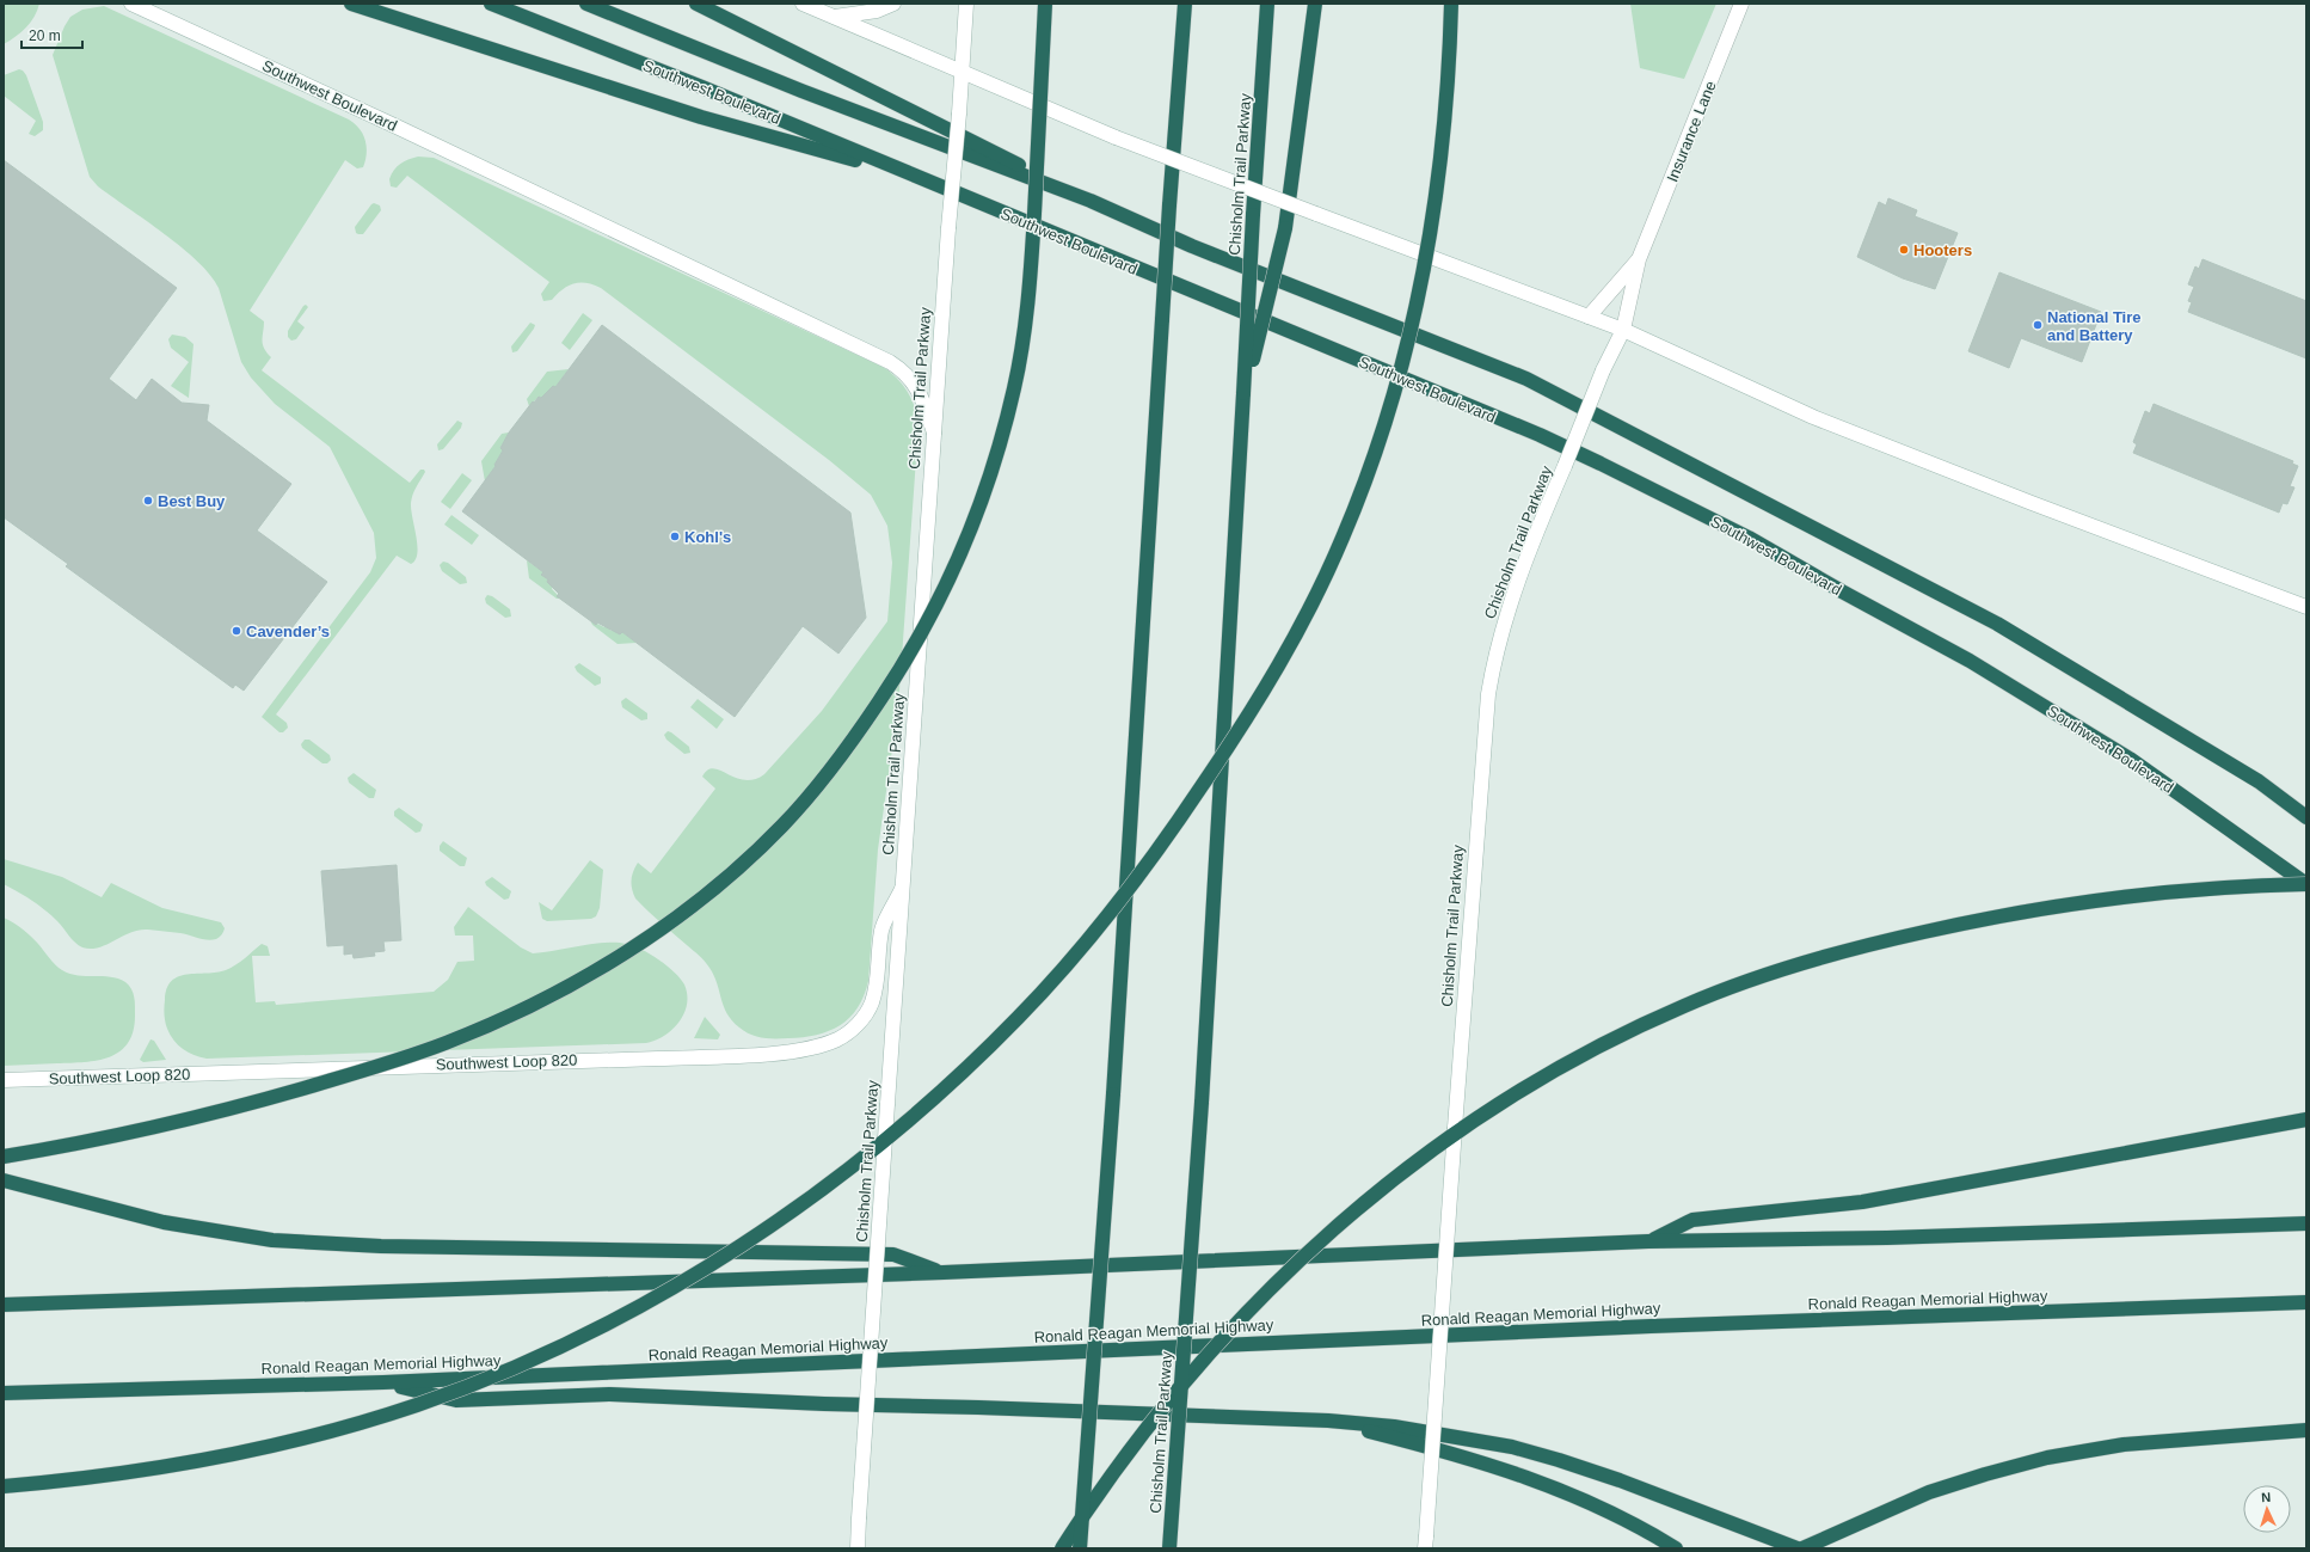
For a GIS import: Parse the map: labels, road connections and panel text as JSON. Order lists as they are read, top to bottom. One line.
{"streets":{"highway":["Southwest Boulevard","Chisholm Trail Parkway","Ronald Reagan Memorial Highway"],"main road":["Insurance Lane","Southwest Loop 820"]},"crossings":[["Southwest Boulevard","Chisholm Trail Parkway"],["Insurance Lane","Chisholm Trail Parkway"],["Chisholm Trail Parkway","Southwest Loop 820"]],"places":["Hooters","National Tire and Battery","Best Buy","Kohl's","Cavender’s"],"scale_bar":"20 m","north":"top"}
